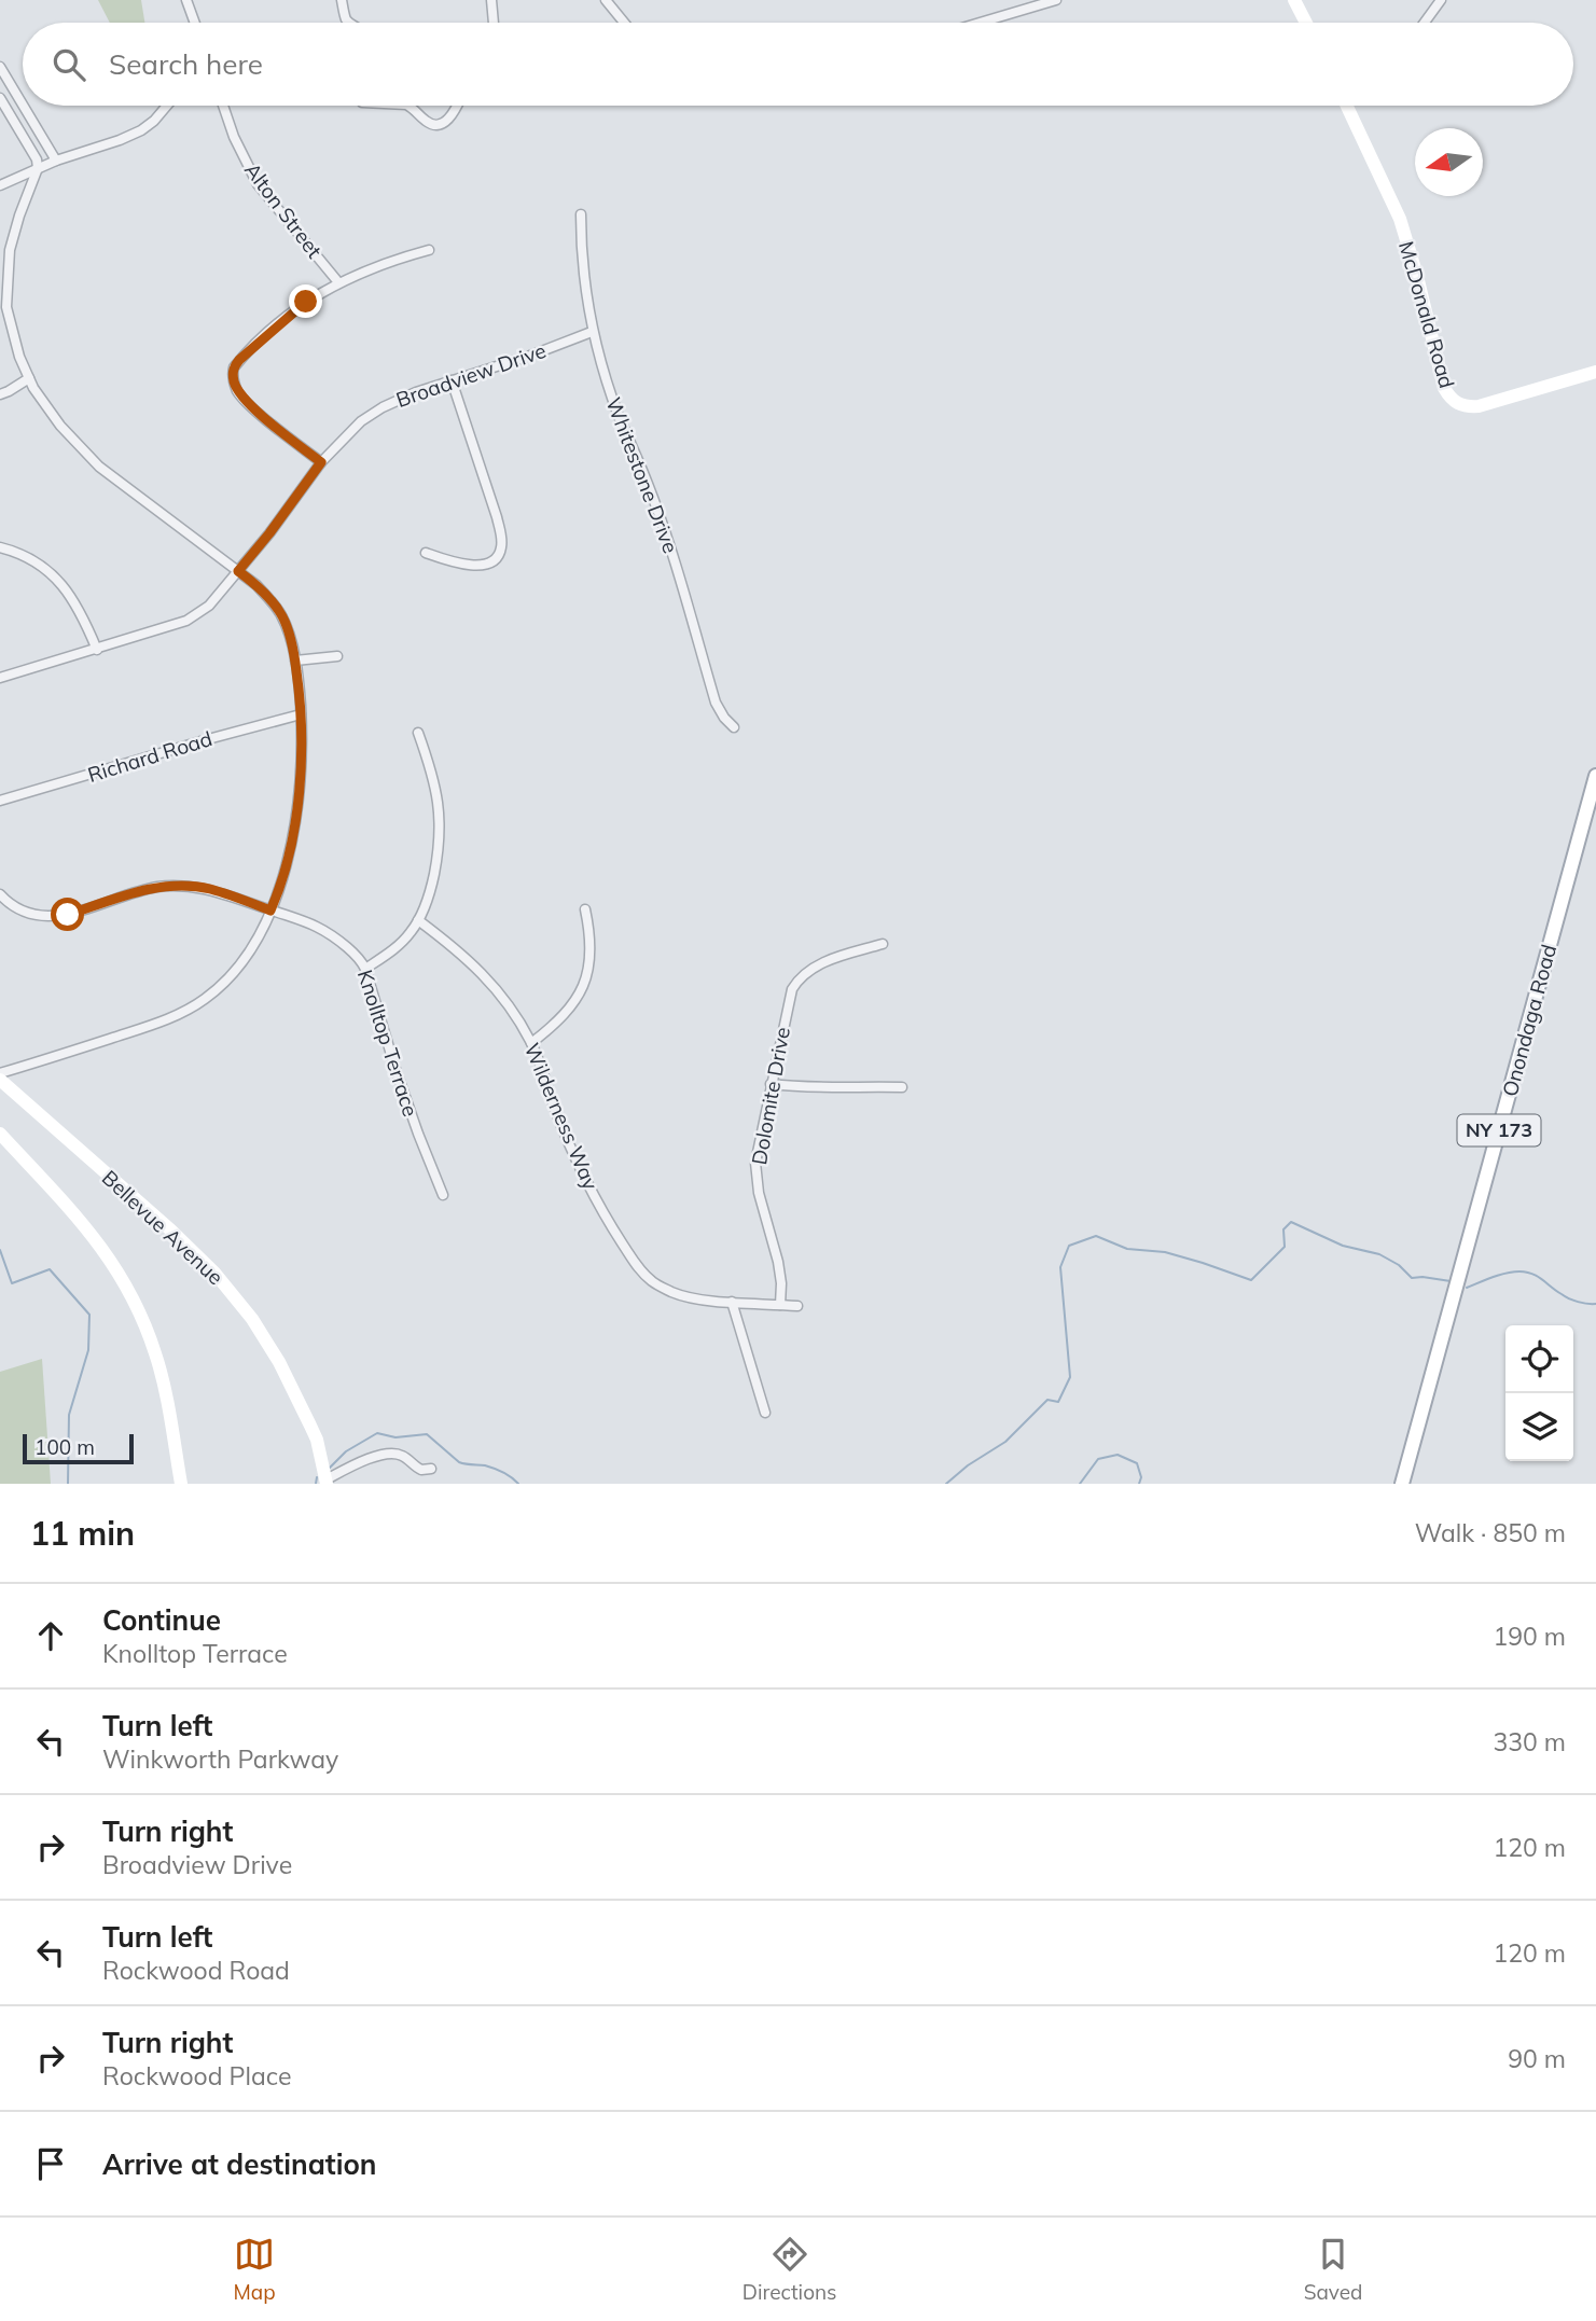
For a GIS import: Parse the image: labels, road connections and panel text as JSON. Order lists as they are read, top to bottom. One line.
{"streets":{"main road":["McDonald Road","Onondaga Road","NY 173","Bellevue Avenue"],"street":["Alton Street","Broadview Drive","Whitestone Drive","Richard Road","Knolltop Terrace","Dolomite Drive","Wilderness Way"]},"crossings":[["Broadview Drive","Whitestone Drive"],["Dolomite Drive","Wilderness Way"]],"scale_bar":"100 m","north":"left","page":{"search":"Search here","scale":"100 m","heading":["11 min","Walk · 850 m"],"list":[["Continue","Knolltop Terrace","190 m"],["Turn left","Winkworth Parkway","330 m"],["Turn right","Broadview Drive","120 m"],["Turn left","Rockwood Road","120 m"],["Turn right","Rockwood Place","90 m"],"Arrive at destination"],"nav":["Map","Directions","Saved"]}}
